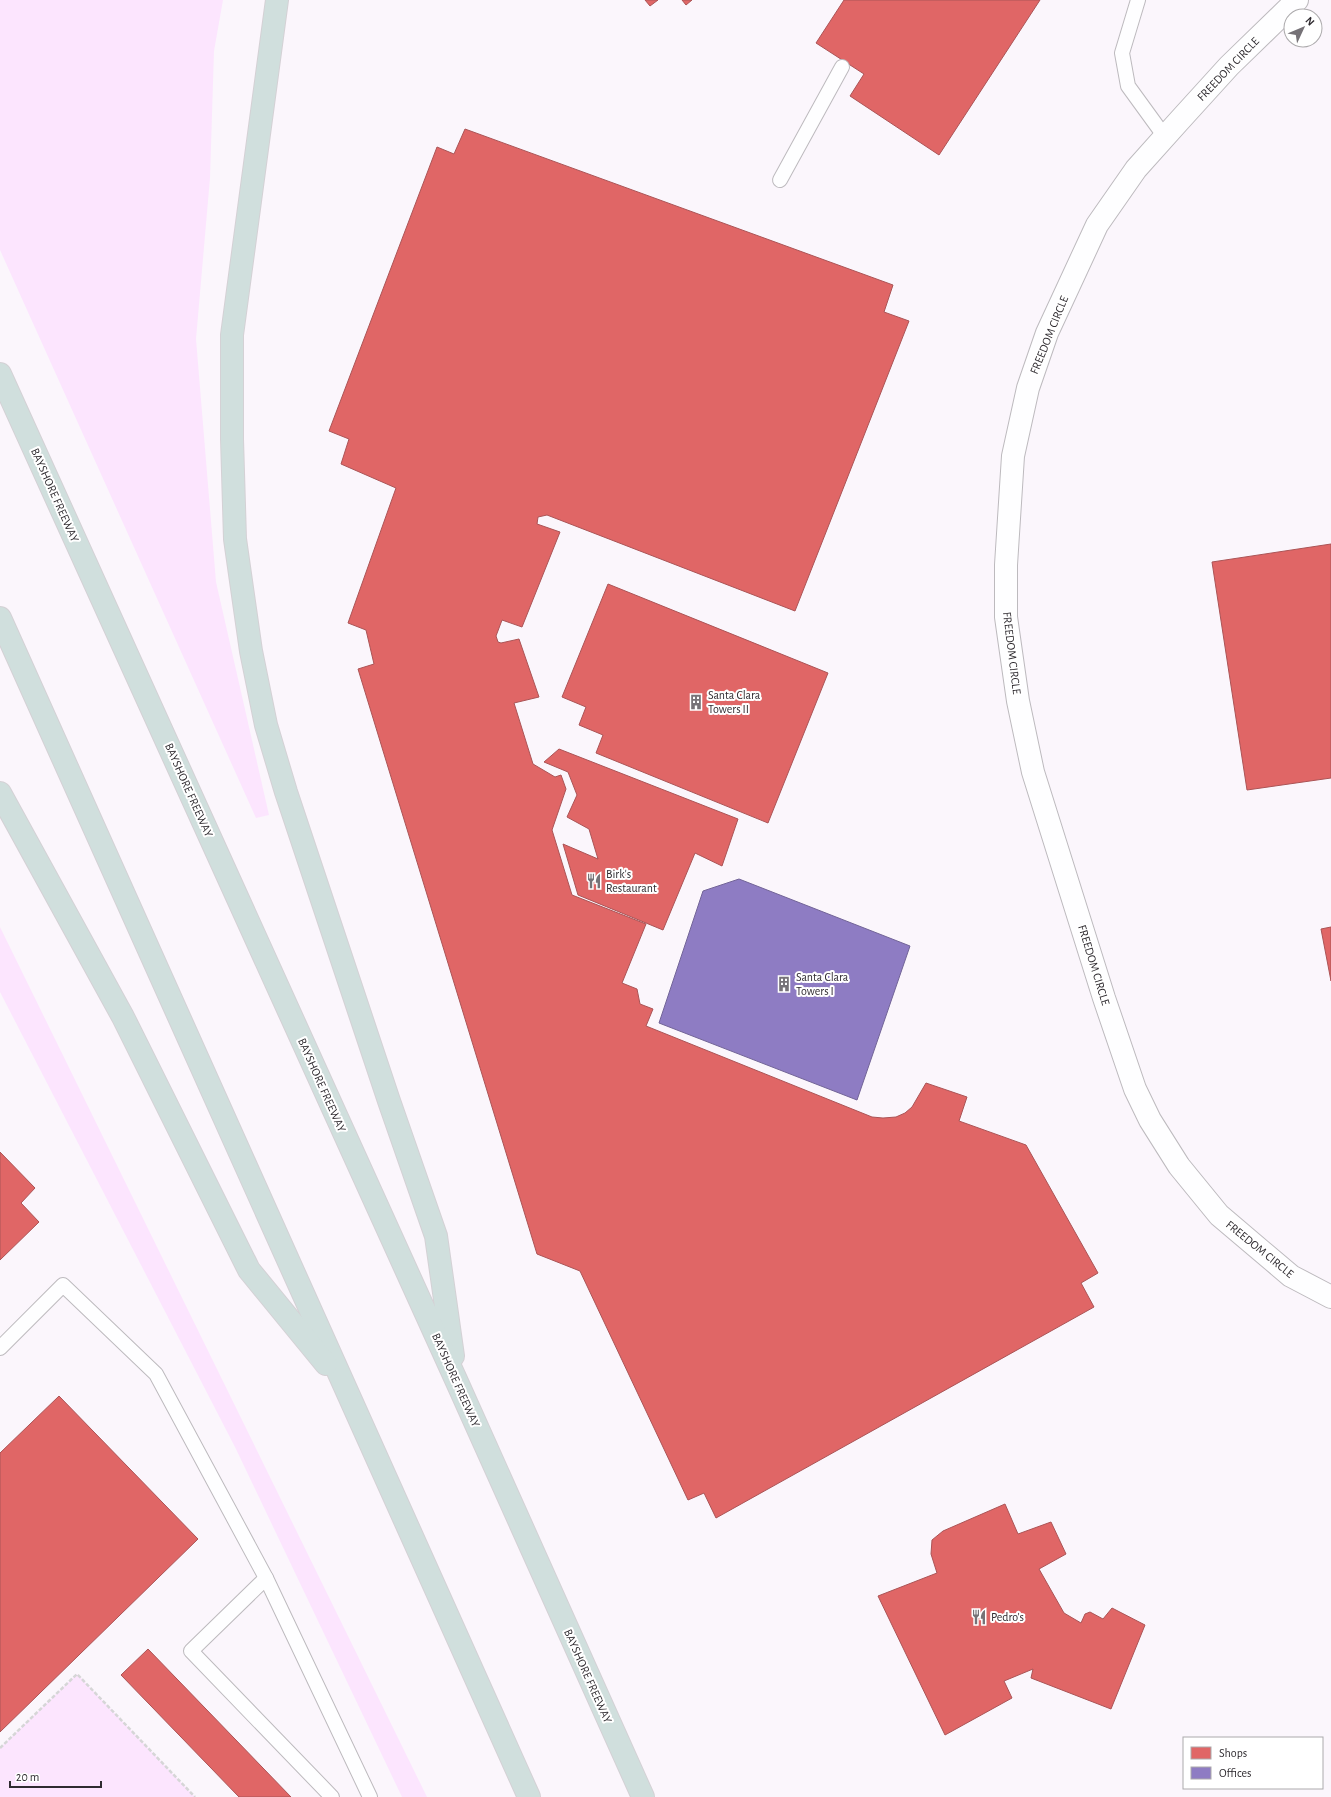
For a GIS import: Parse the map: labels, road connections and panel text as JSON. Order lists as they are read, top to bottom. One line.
{"streets":{"highway":["BAYSHORE FREEWAY"],"street":["FREEDOM CIRCLE"]},"places":{"building":["Santa Clara Towers II","Santa Clara Towers I"],"restaurant":["Birk's Restaurant","Pedro’s"]},"legend":["Shops","Offices"],"scale_bar":"20 m","north":"top right"}
